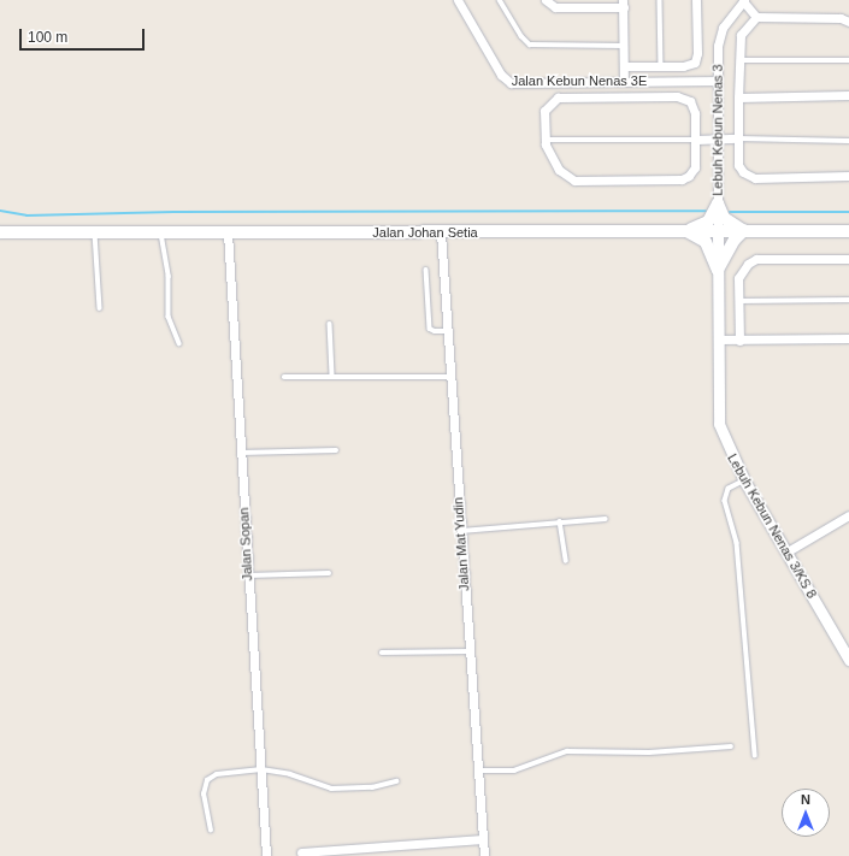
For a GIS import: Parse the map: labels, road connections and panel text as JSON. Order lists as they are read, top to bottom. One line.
{"streets":{"main road":["Jalan Johan Setia"],"street":["Jalan Kebun Nenas 3E","Lebuh Kebun Nenas 3","Lebuh Kebun Nenas 3/KS 8","Jalan Sopan","Jalan Mat Yudin"]},"crossings":[["Jalan Kebun Nenas 3E","Lebuh Kebun Nenas 3"],["Lebuh Kebun Nenas 3","Jalan Johan Setia"],["Lebuh Kebun Nenas 3","Lebuh Kebun Nenas 3/KS 8"],["Jalan Johan Setia","Jalan Sopan"],["Jalan Johan Setia","Jalan Mat Yudin"]],"scale_bar":"100 m","north":"top"}
